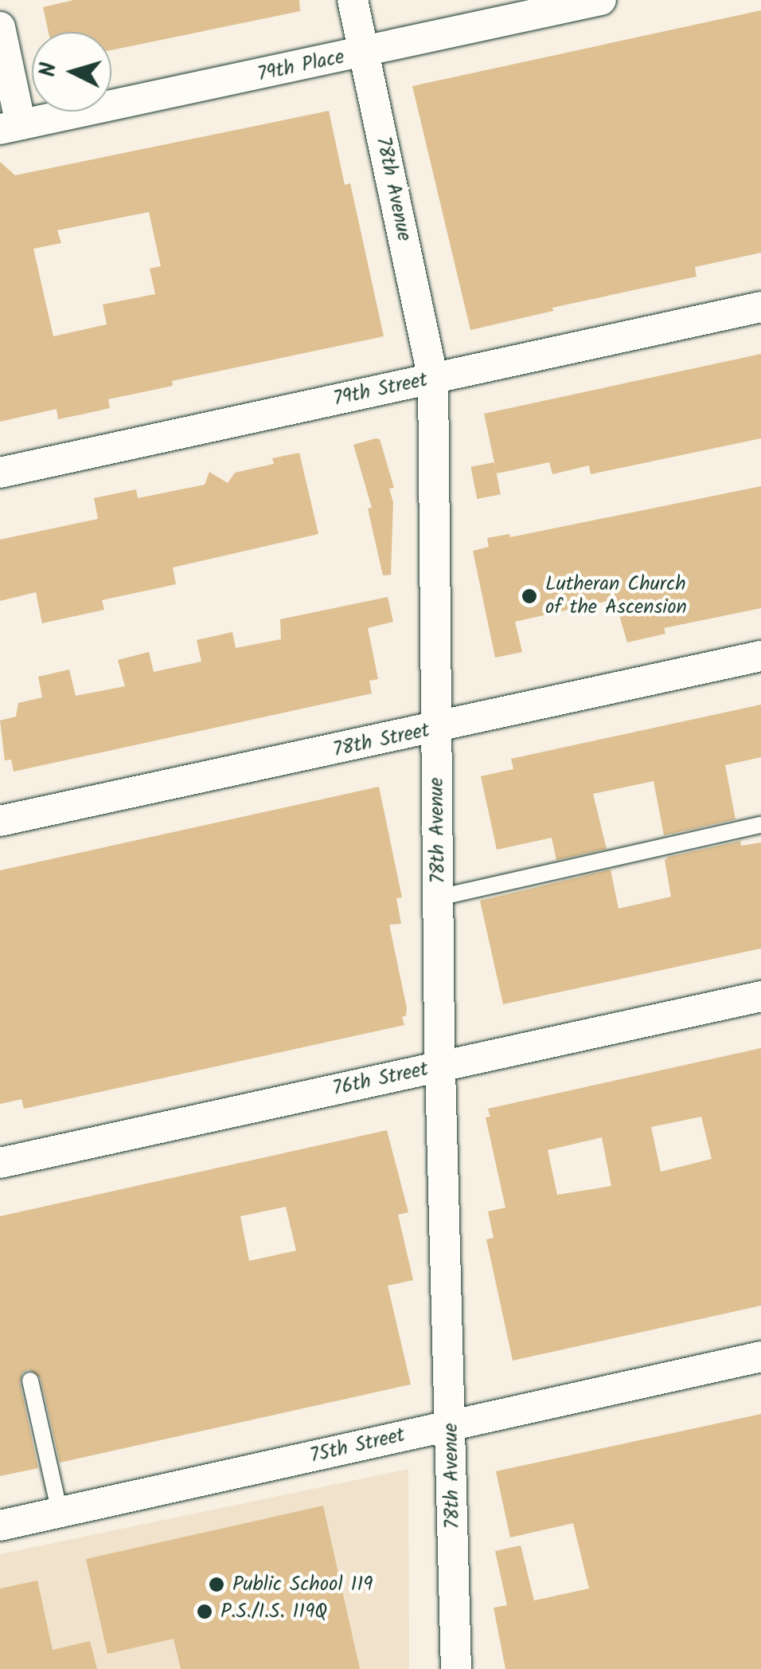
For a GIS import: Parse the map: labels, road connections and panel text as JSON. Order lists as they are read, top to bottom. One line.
{"streets":{"street":["79th Place","78th Avenue","79th Street","78th Street","76th Street","75th Street"]},"crossings":[["79th Place","78th Avenue"],["78th Avenue","79th Street"],["78th Avenue","78th Street"],["78th Avenue","76th Street"],["78th Avenue","75th Street"]],"places":["Lutheran Church of the Ascension","Public School 119","P.S./I.S. 119Q"],"north":"left"}
